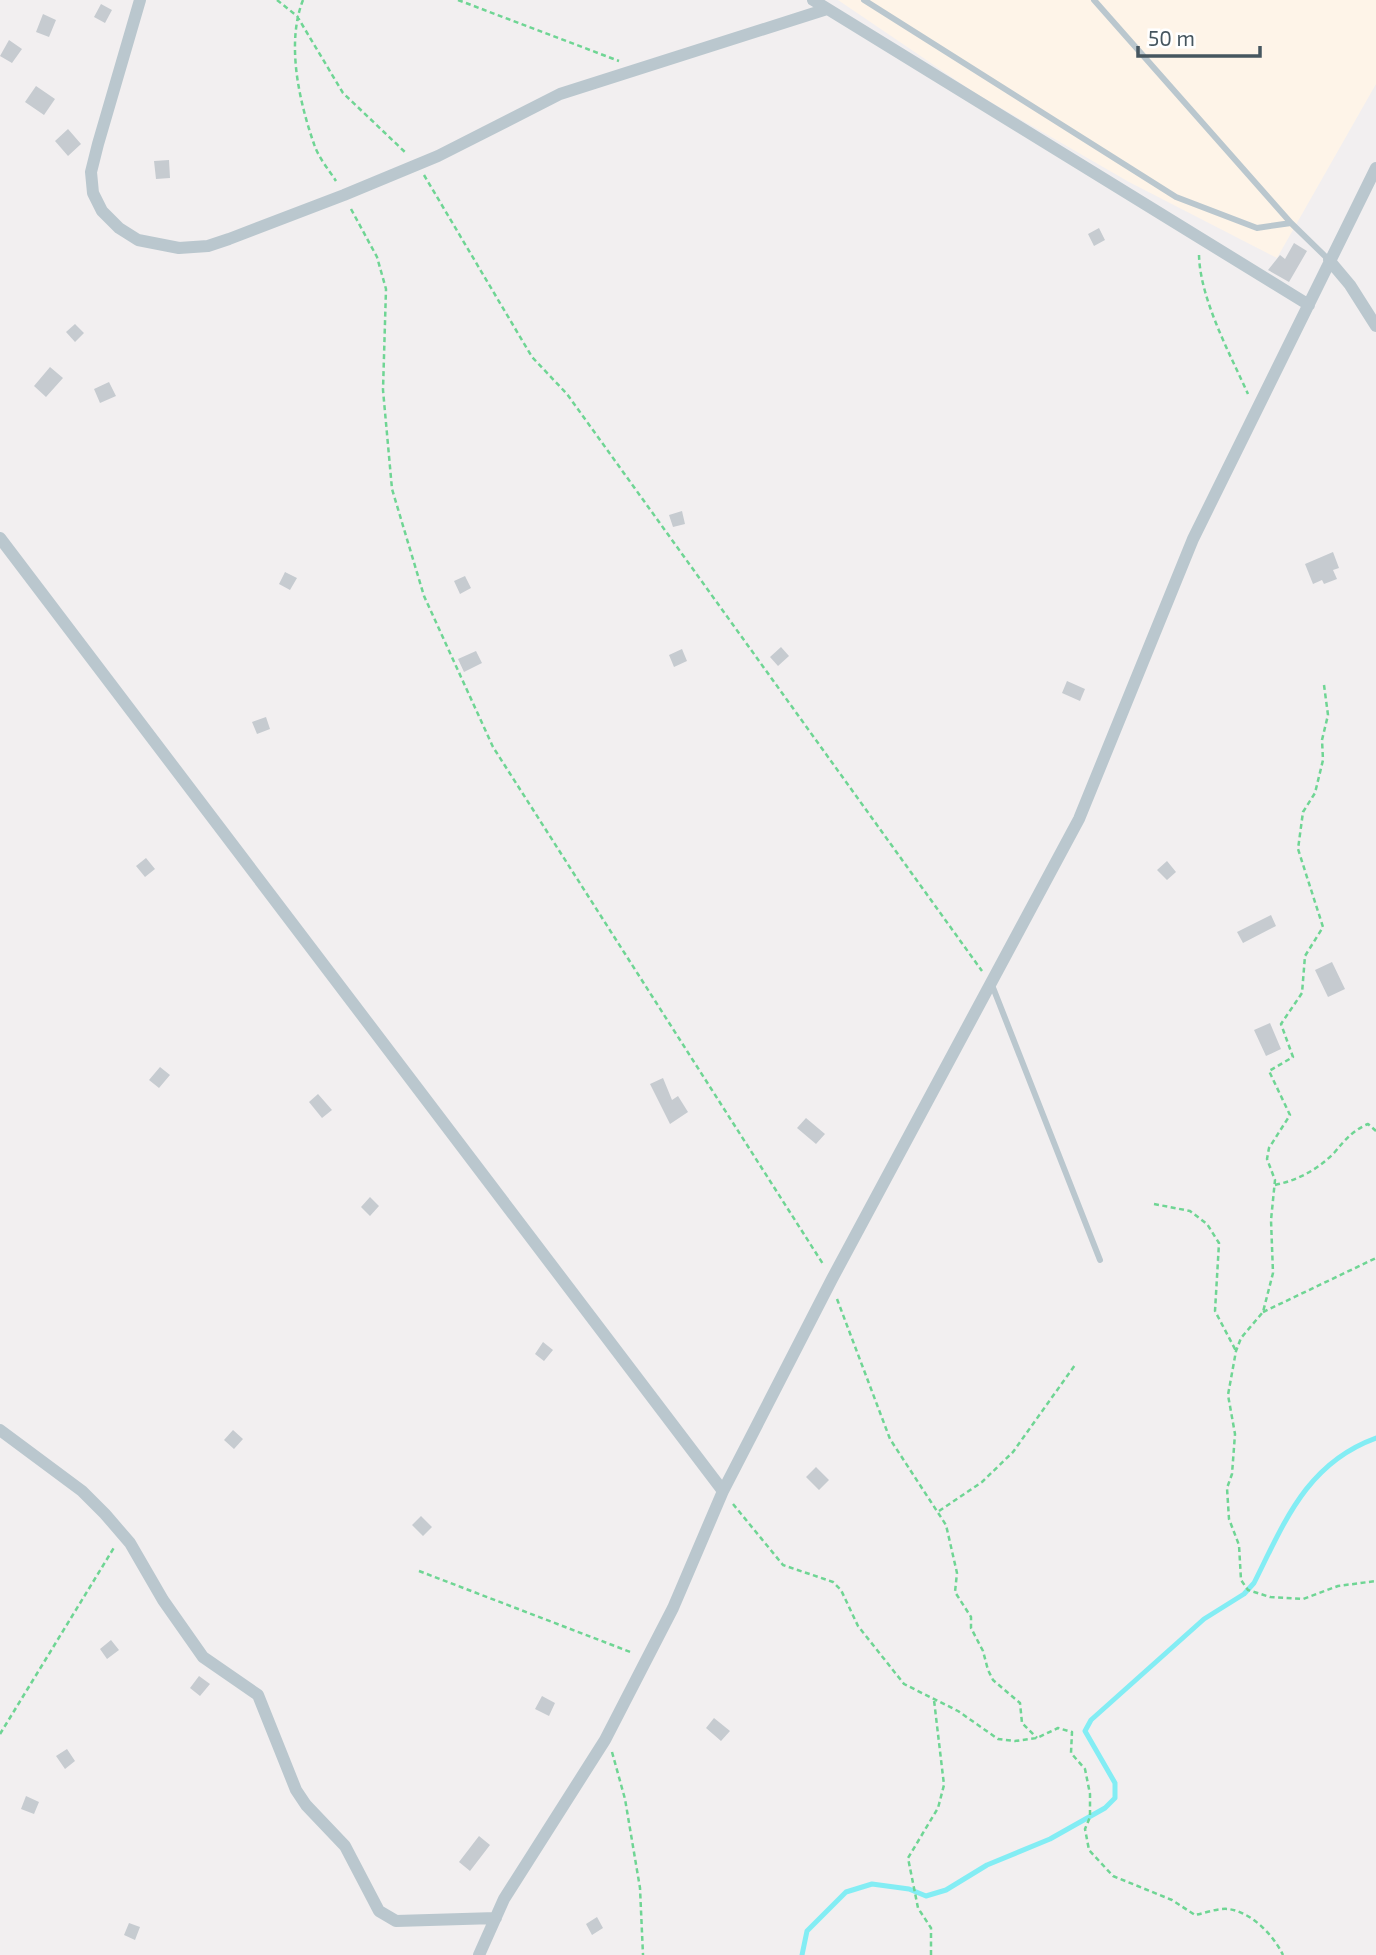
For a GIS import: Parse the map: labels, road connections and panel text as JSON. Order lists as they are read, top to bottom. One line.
{"scale_bar":"50 m"}
